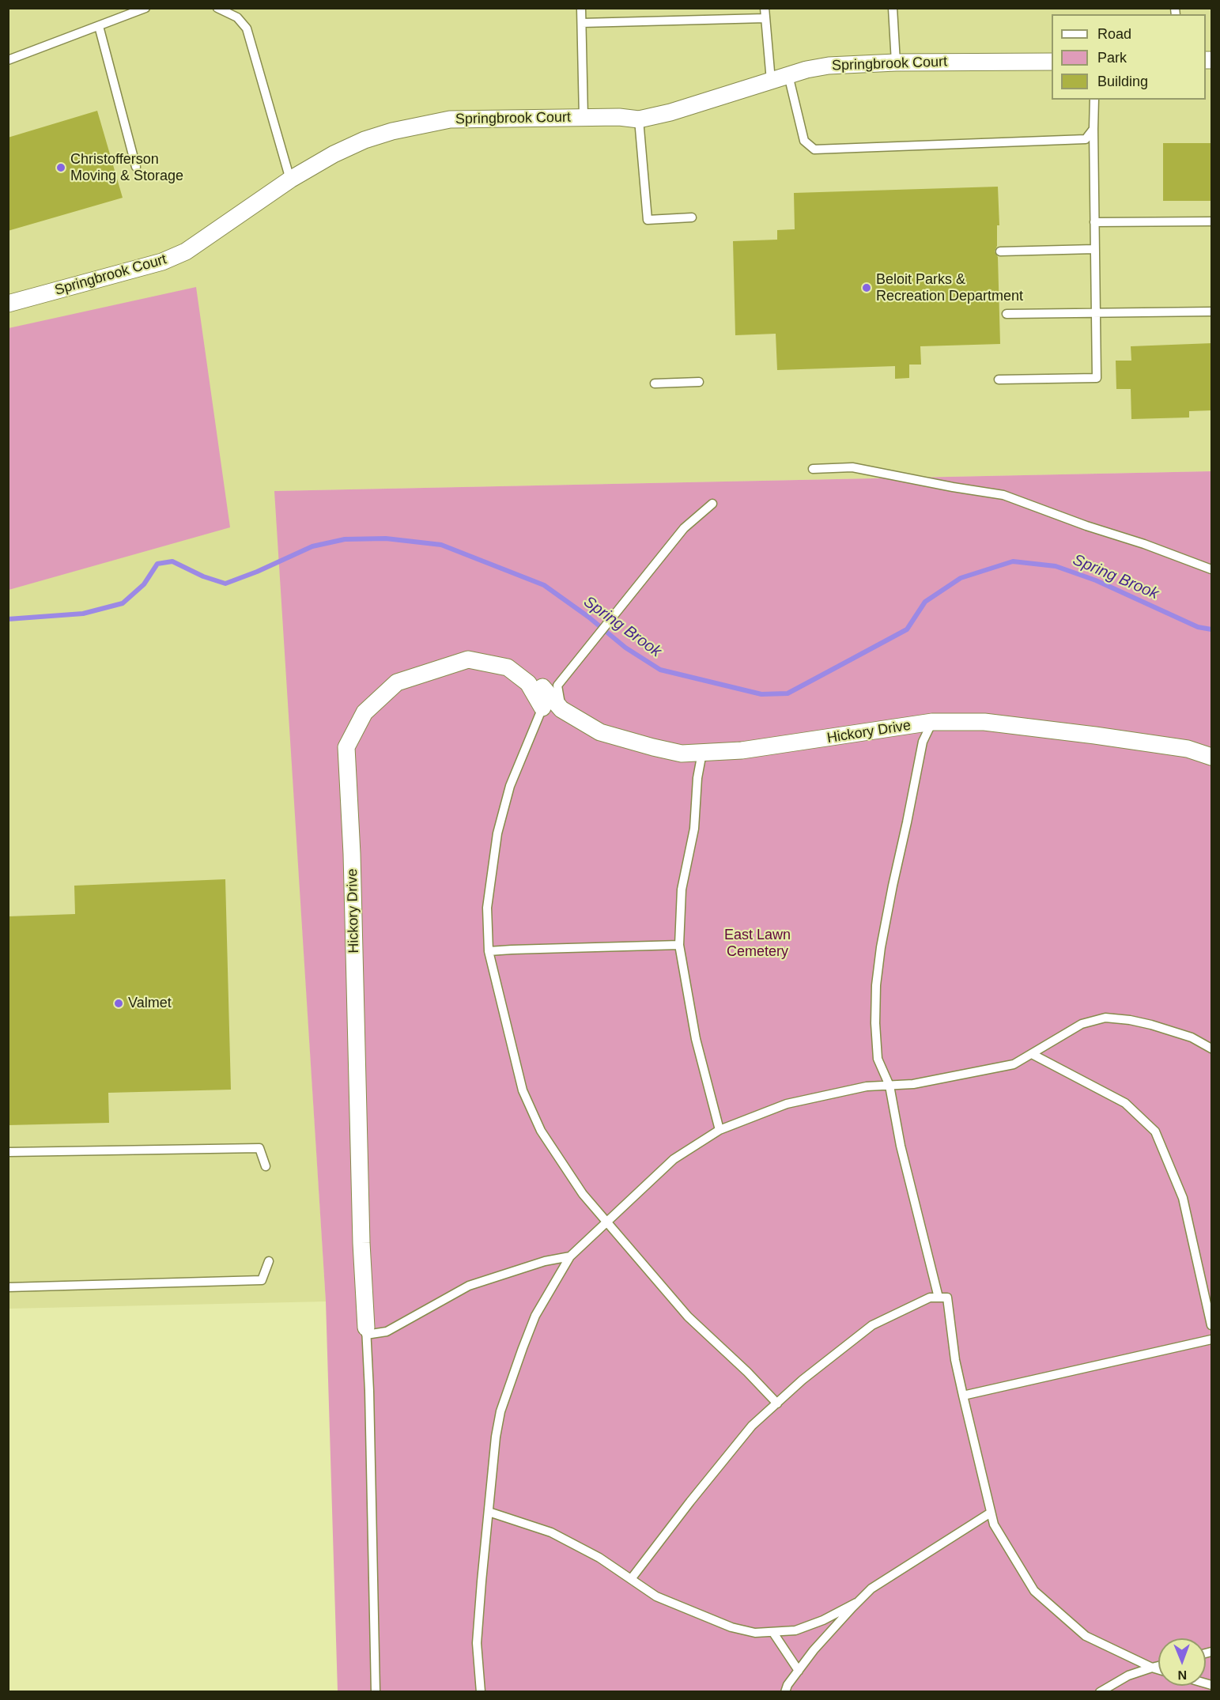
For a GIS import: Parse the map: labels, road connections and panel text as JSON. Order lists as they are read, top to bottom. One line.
{"streets":{"street":["Springbrook Court","Hickory Drive"]},"water":["Spring Brook"],"parks":["East Lawn Cemetery"],"places":["Christofferson Moving & Storage","Beloit Parks & Recreation Department","Valmet"],"legend":["Road","Park","Building"],"north":"bottom"}
